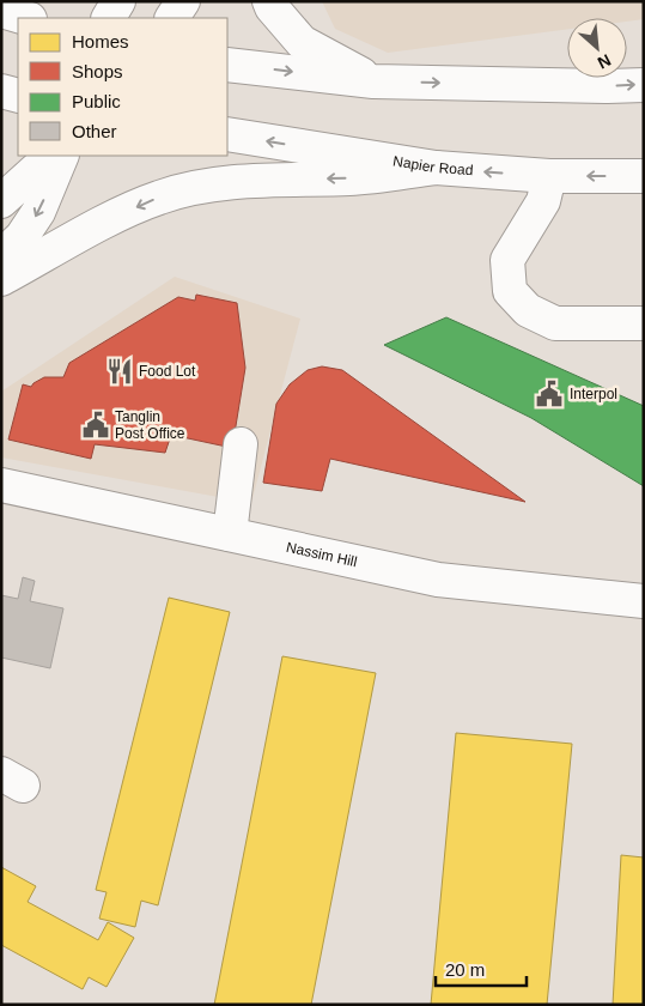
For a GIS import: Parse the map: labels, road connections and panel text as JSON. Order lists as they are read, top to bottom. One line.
{"streets":{"main road":["Napier Road","Nassim Hill"]},"places":{"restaurant":["Food Lot"],"public building":["Interpol","Tanglin Post Office"]},"legend":["Homes","Shops","Public","Other"],"scale_bar":"20 m","north":"bottom right"}
